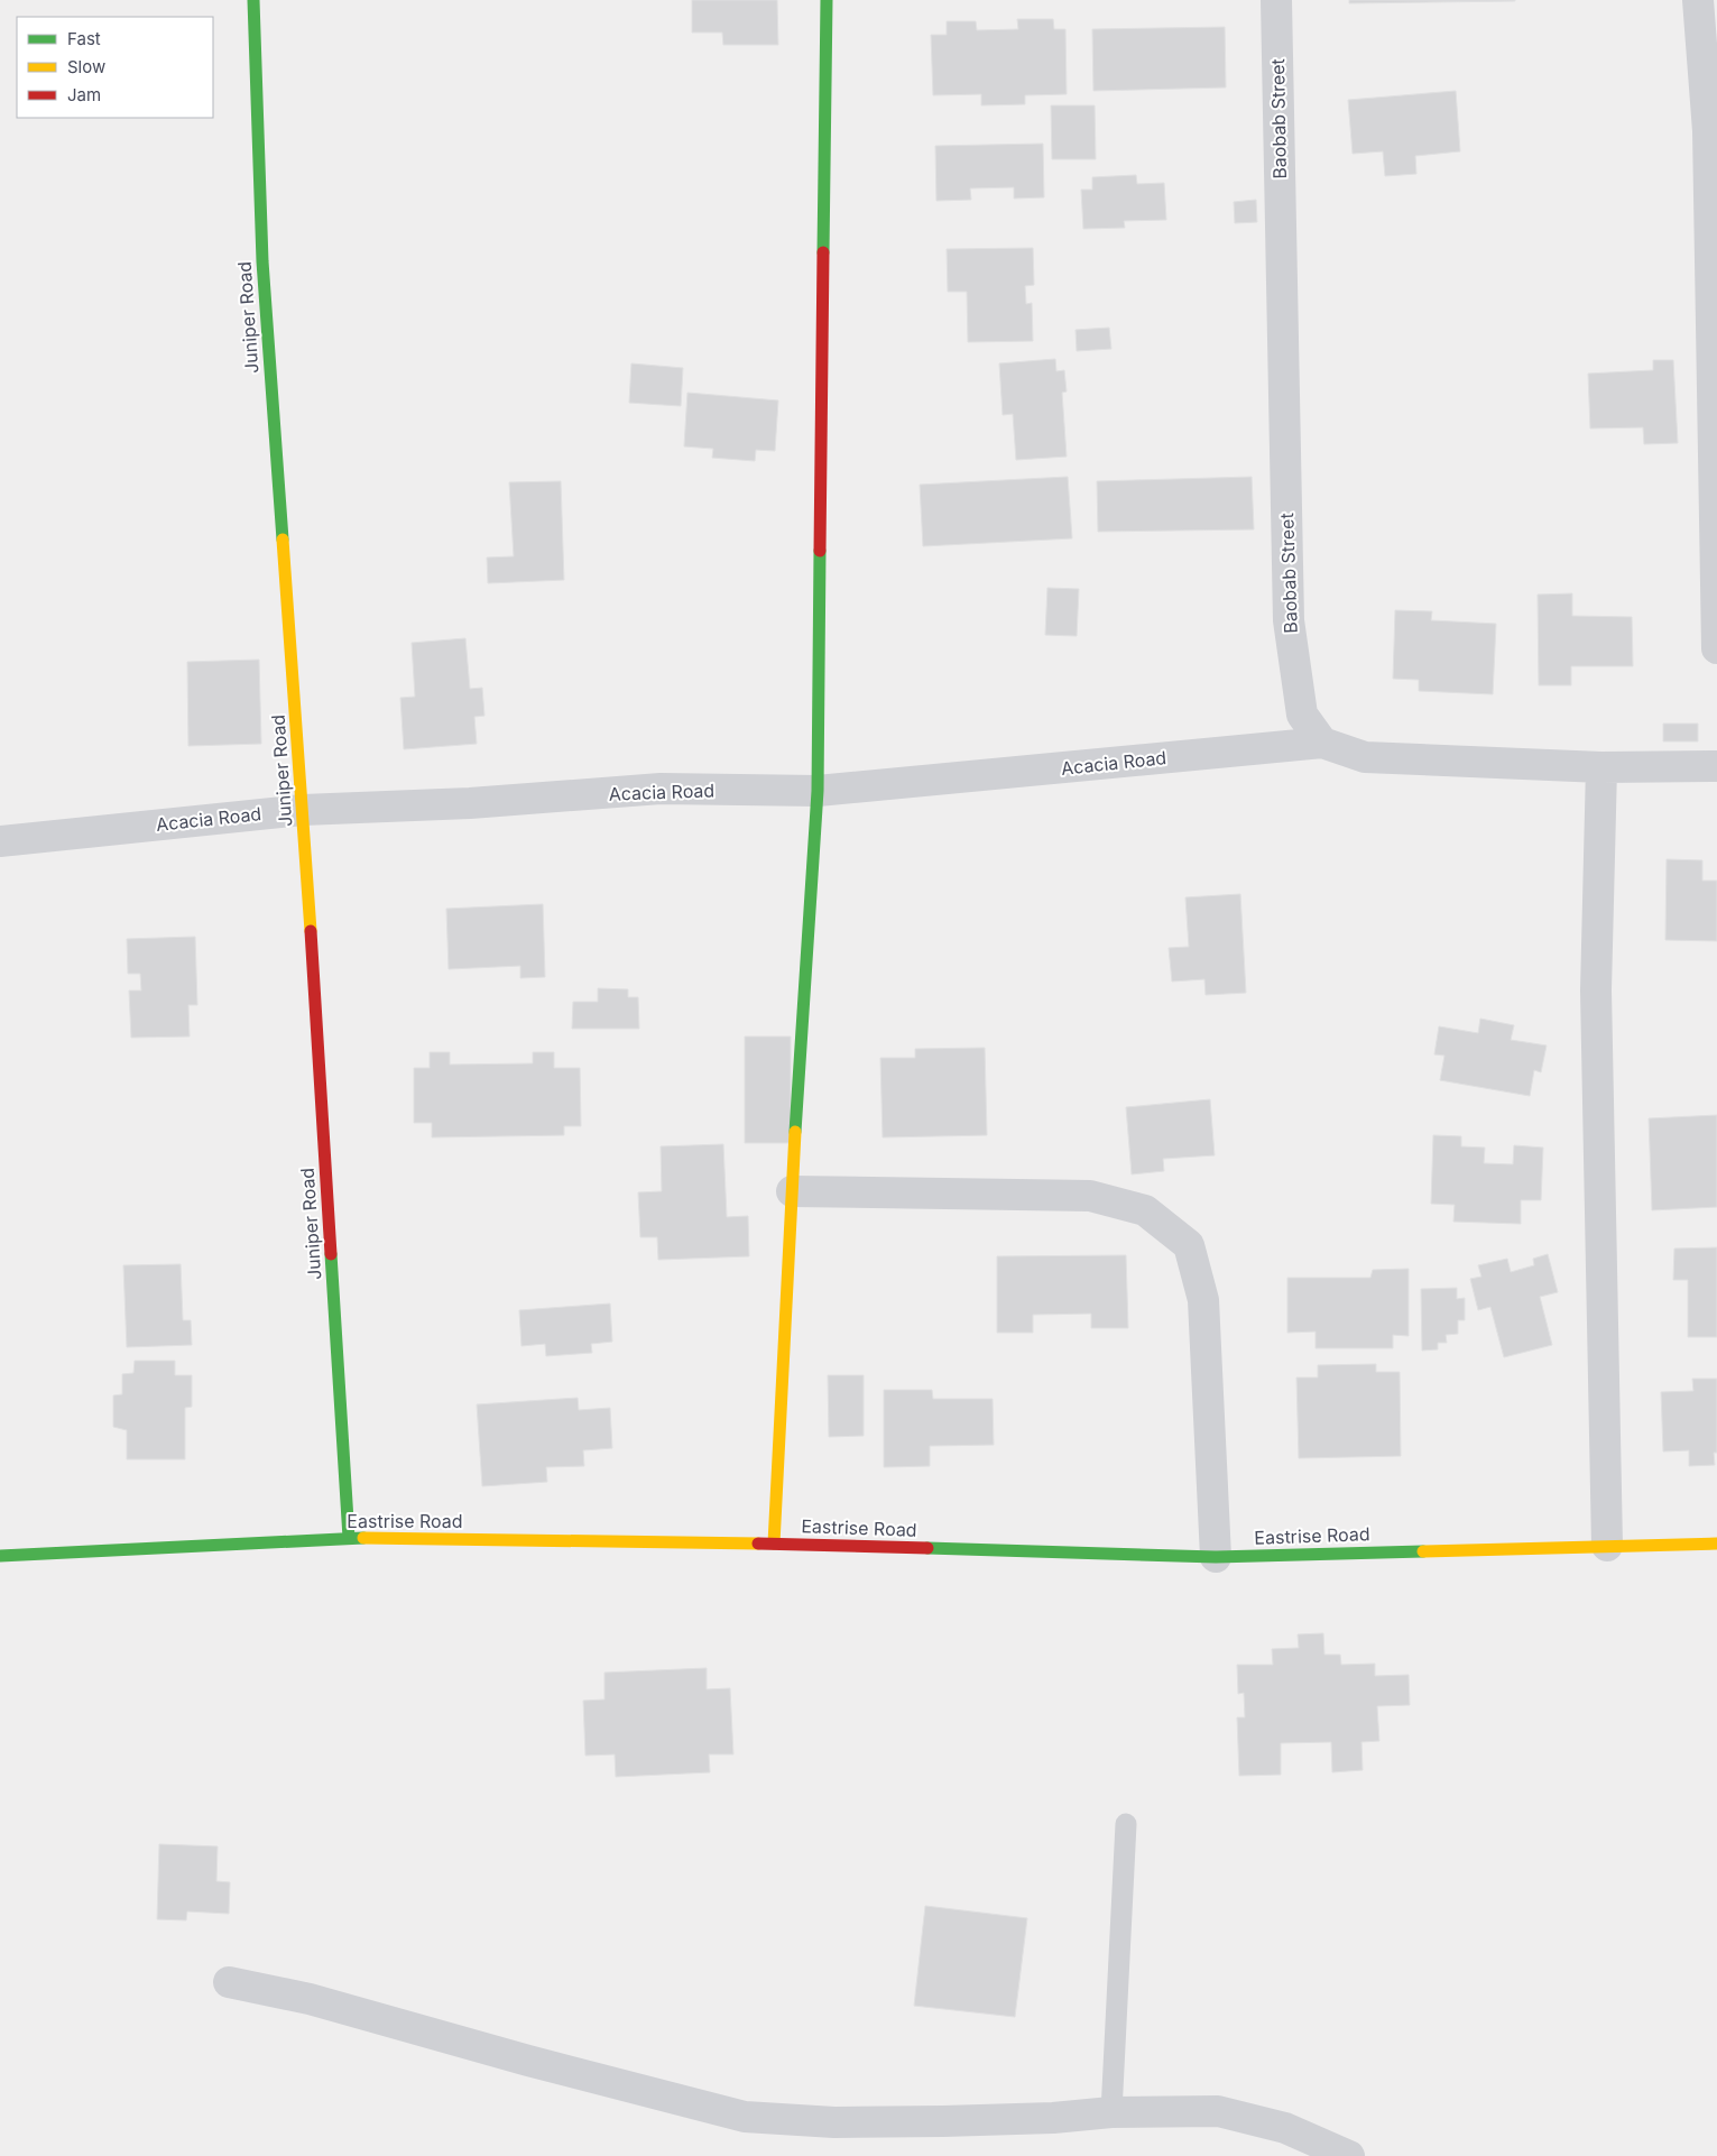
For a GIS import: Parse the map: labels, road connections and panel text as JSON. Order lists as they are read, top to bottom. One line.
{"streets":{"street":["Baobab Street","Juniper Road","Acacia Road","Eastrise Road"]},"crossings":[["Baobab Street","Acacia Road"],["Juniper Road","Acacia Road"],["Juniper Road","Eastrise Road"]],"legend":["Fast","Slow","Jam"]}
